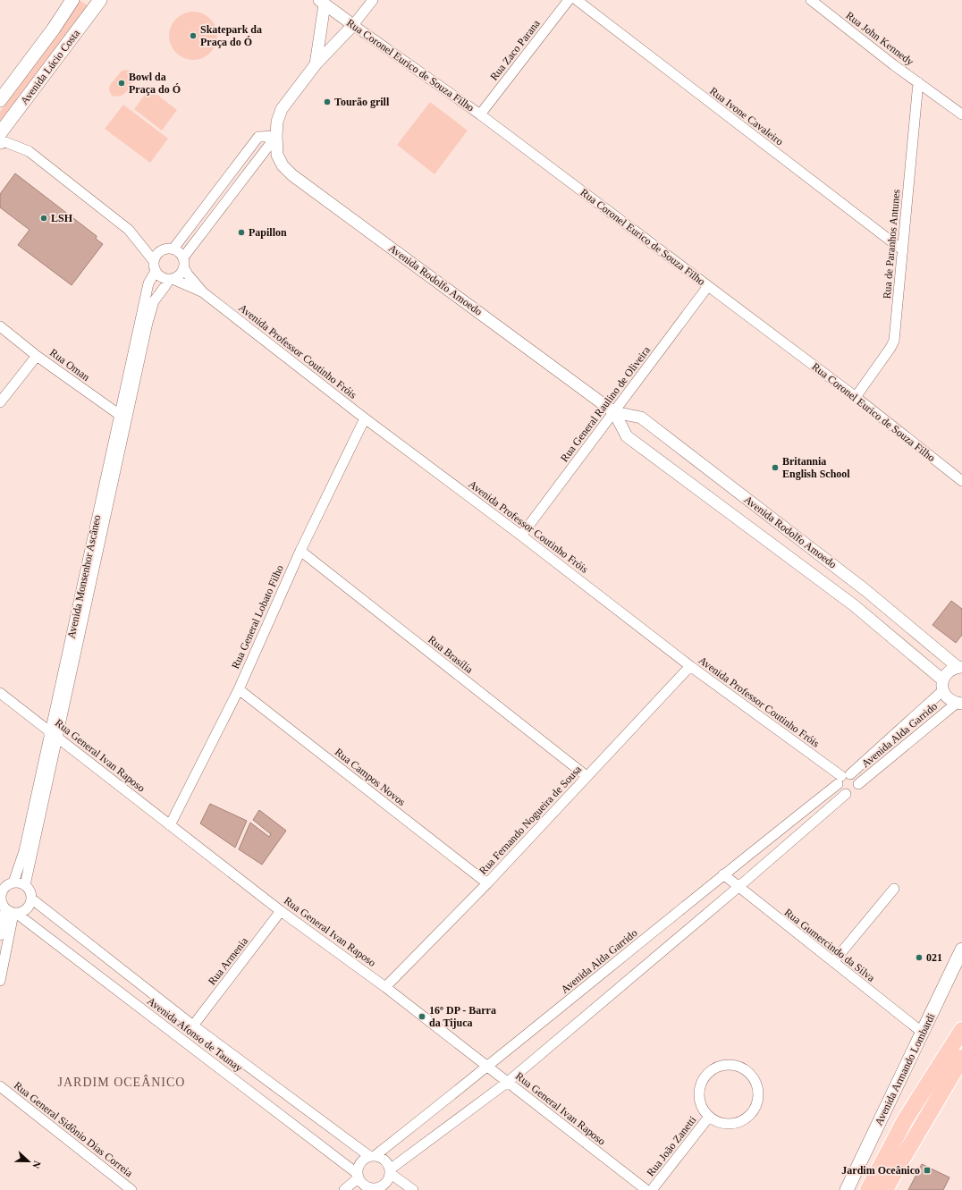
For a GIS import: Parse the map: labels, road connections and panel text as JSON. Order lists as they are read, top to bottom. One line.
{"streets":{"main road":["Avenida Lúcio Costa","Avenida Armando Lombardi"],"street":["Rua John Kennedy","Rua Zaco Parana","Rua Coronel Eurico de Souza Filho","Rua Ivone Cavaleiro","Rua de Paranhos Antunes","Avenida Rodolfo Amoedo","Avenida Professor Coutinho Fróis","Rua Oman","Rua General Raulino de Oliveira","Avenida Monsenhor Ascâneo","Rua General Lobato Filho","Rua Brasília","Avenida Alda Garrido","Rua General Ivan Raposo","Rua Campos Novos","Rua Fernando Nogueira de Sousa","Rua Gumercindo da Silva","Rua Armenia","Avenida Afonso de Taunay","Rua General Sidônio Dias Correia","Rua João Zanetti"]},"crossings":[["Rua John Kennedy","Rua de Paranhos Antunes"],["Rua Zaco Parana","Rua Coronel Eurico de Souza Filho"],["Rua Coronel Eurico de Souza Filho","Rua de Paranhos Antunes"],["Rua Coronel Eurico de Souza Filho","Rua General Raulino de Oliveira"],["Rua Ivone Cavaleiro","Rua de Paranhos Antunes"],["Avenida Rodolfo Amoedo","Rua General Raulino de Oliveira"],["Avenida Rodolfo Amoedo","Avenida Alda Garrido"],["Avenida Professor Coutinho Fróis","Rua General Raulino de Oliveira"],["Avenida Professor Coutinho Fróis","Avenida Monsenhor Ascâneo"],["Avenida Professor Coutinho Fróis","Rua General Lobato Filho"],["Avenida Professor Coutinho Fróis","Avenida Alda Garrido"],["Avenida Professor Coutinho Fróis","Rua Fernando Nogueira de Sousa"],["Rua Oman","Avenida Monsenhor Ascâneo"],["Avenida Monsenhor Ascâneo","Rua General Ivan Raposo"],["Avenida Monsenhor Ascâneo","Avenida Afonso de Taunay"],["Rua General Lobato Filho","Rua Brasília"],["Rua General Lobato Filho","Rua General Ivan Raposo"],["Rua General Lobato Filho","Rua Campos Novos"],["Rua Brasília","Rua Fernando Nogueira de Sousa"],["Avenida Alda Garrido","Rua General Ivan Raposo"],["Avenida Alda Garrido","Rua Gumercindo da Silva"],["Avenida Alda Garrido","Avenida Afonso de Taunay"],["Rua General Ivan Raposo","Rua Fernando Nogueira de Sousa"],["Rua General Ivan Raposo","Rua Armenia"],["Rua Campos Novos","Rua Fernando Nogueira de Sousa"],["Rua Gumercindo da Silva","Avenida Armando Lombardi"],["Rua Armenia","Avenida Afonso de Taunay"]],"districts":["JARDIM OCEÂNICO"],"places":{"other":["Skatepark da Praça do Ó","Bowl da Praça do Ó","Tourão grill","LSH","Papillon","Britannia English School","021","16º DP - Barra da Tijuca"],"transit":["Jardim Oceânico"]},"north":"right"}
